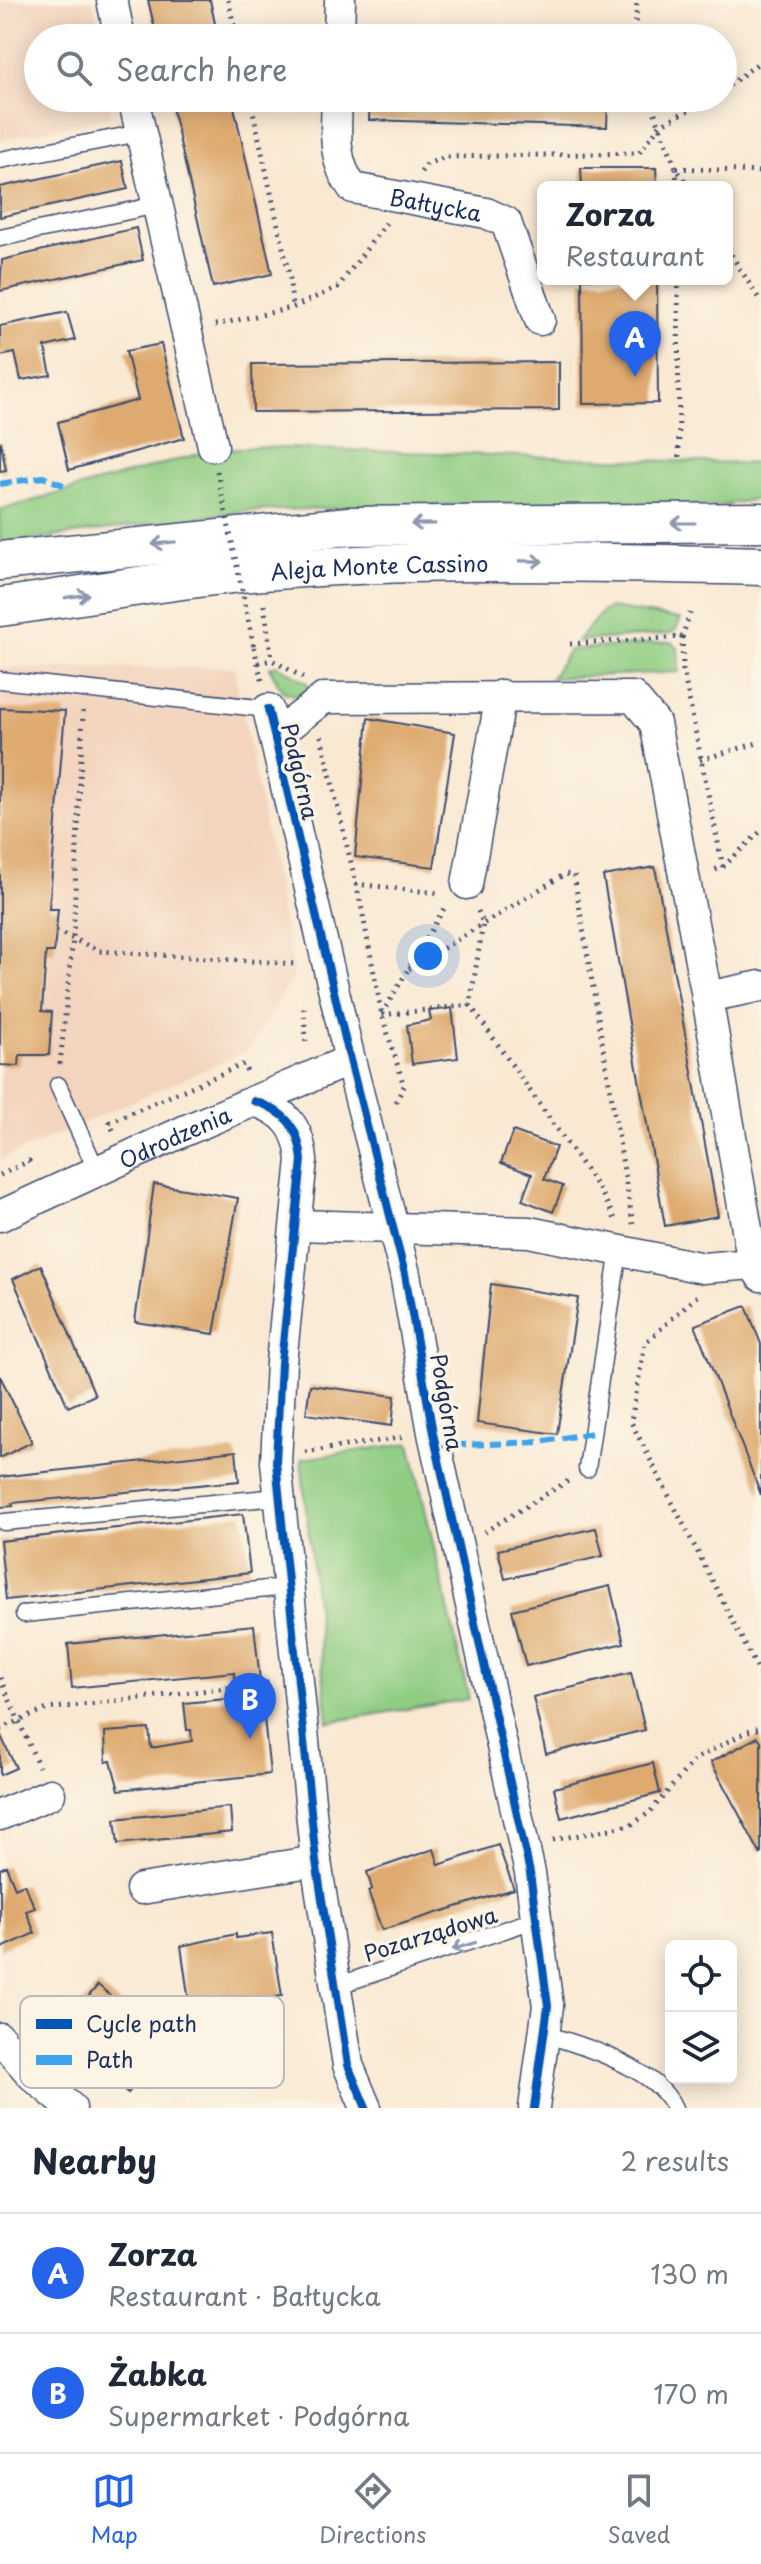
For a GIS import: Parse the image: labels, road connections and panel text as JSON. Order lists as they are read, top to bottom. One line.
{"streets":{"street":["Bałtycka","Aleja Monte Cassino","Podgórna","Odrodzenia"],"lane":["Pozarządowa"]},"crossings":[["Podgórna","Odrodzenia"],["Podgórna","Pozarządowa"]],"one_way":["Pozarządowa"],"legend":["Cycle path","Path"],"page":{"search":"Search here","popup":["Zorza","Restaurant"],"pins":["A","B"],"heading":["Nearby","2 results"],"list":[{"mark":"A","name":"Zorza","note":"Restaurant · Bałtycka","value":"130 m"},{"mark":"B","name":"Żabka","note":"Supermarket · Podgórna","value":"170 m"}],"nav":["Map","Directions","Saved"]}}
